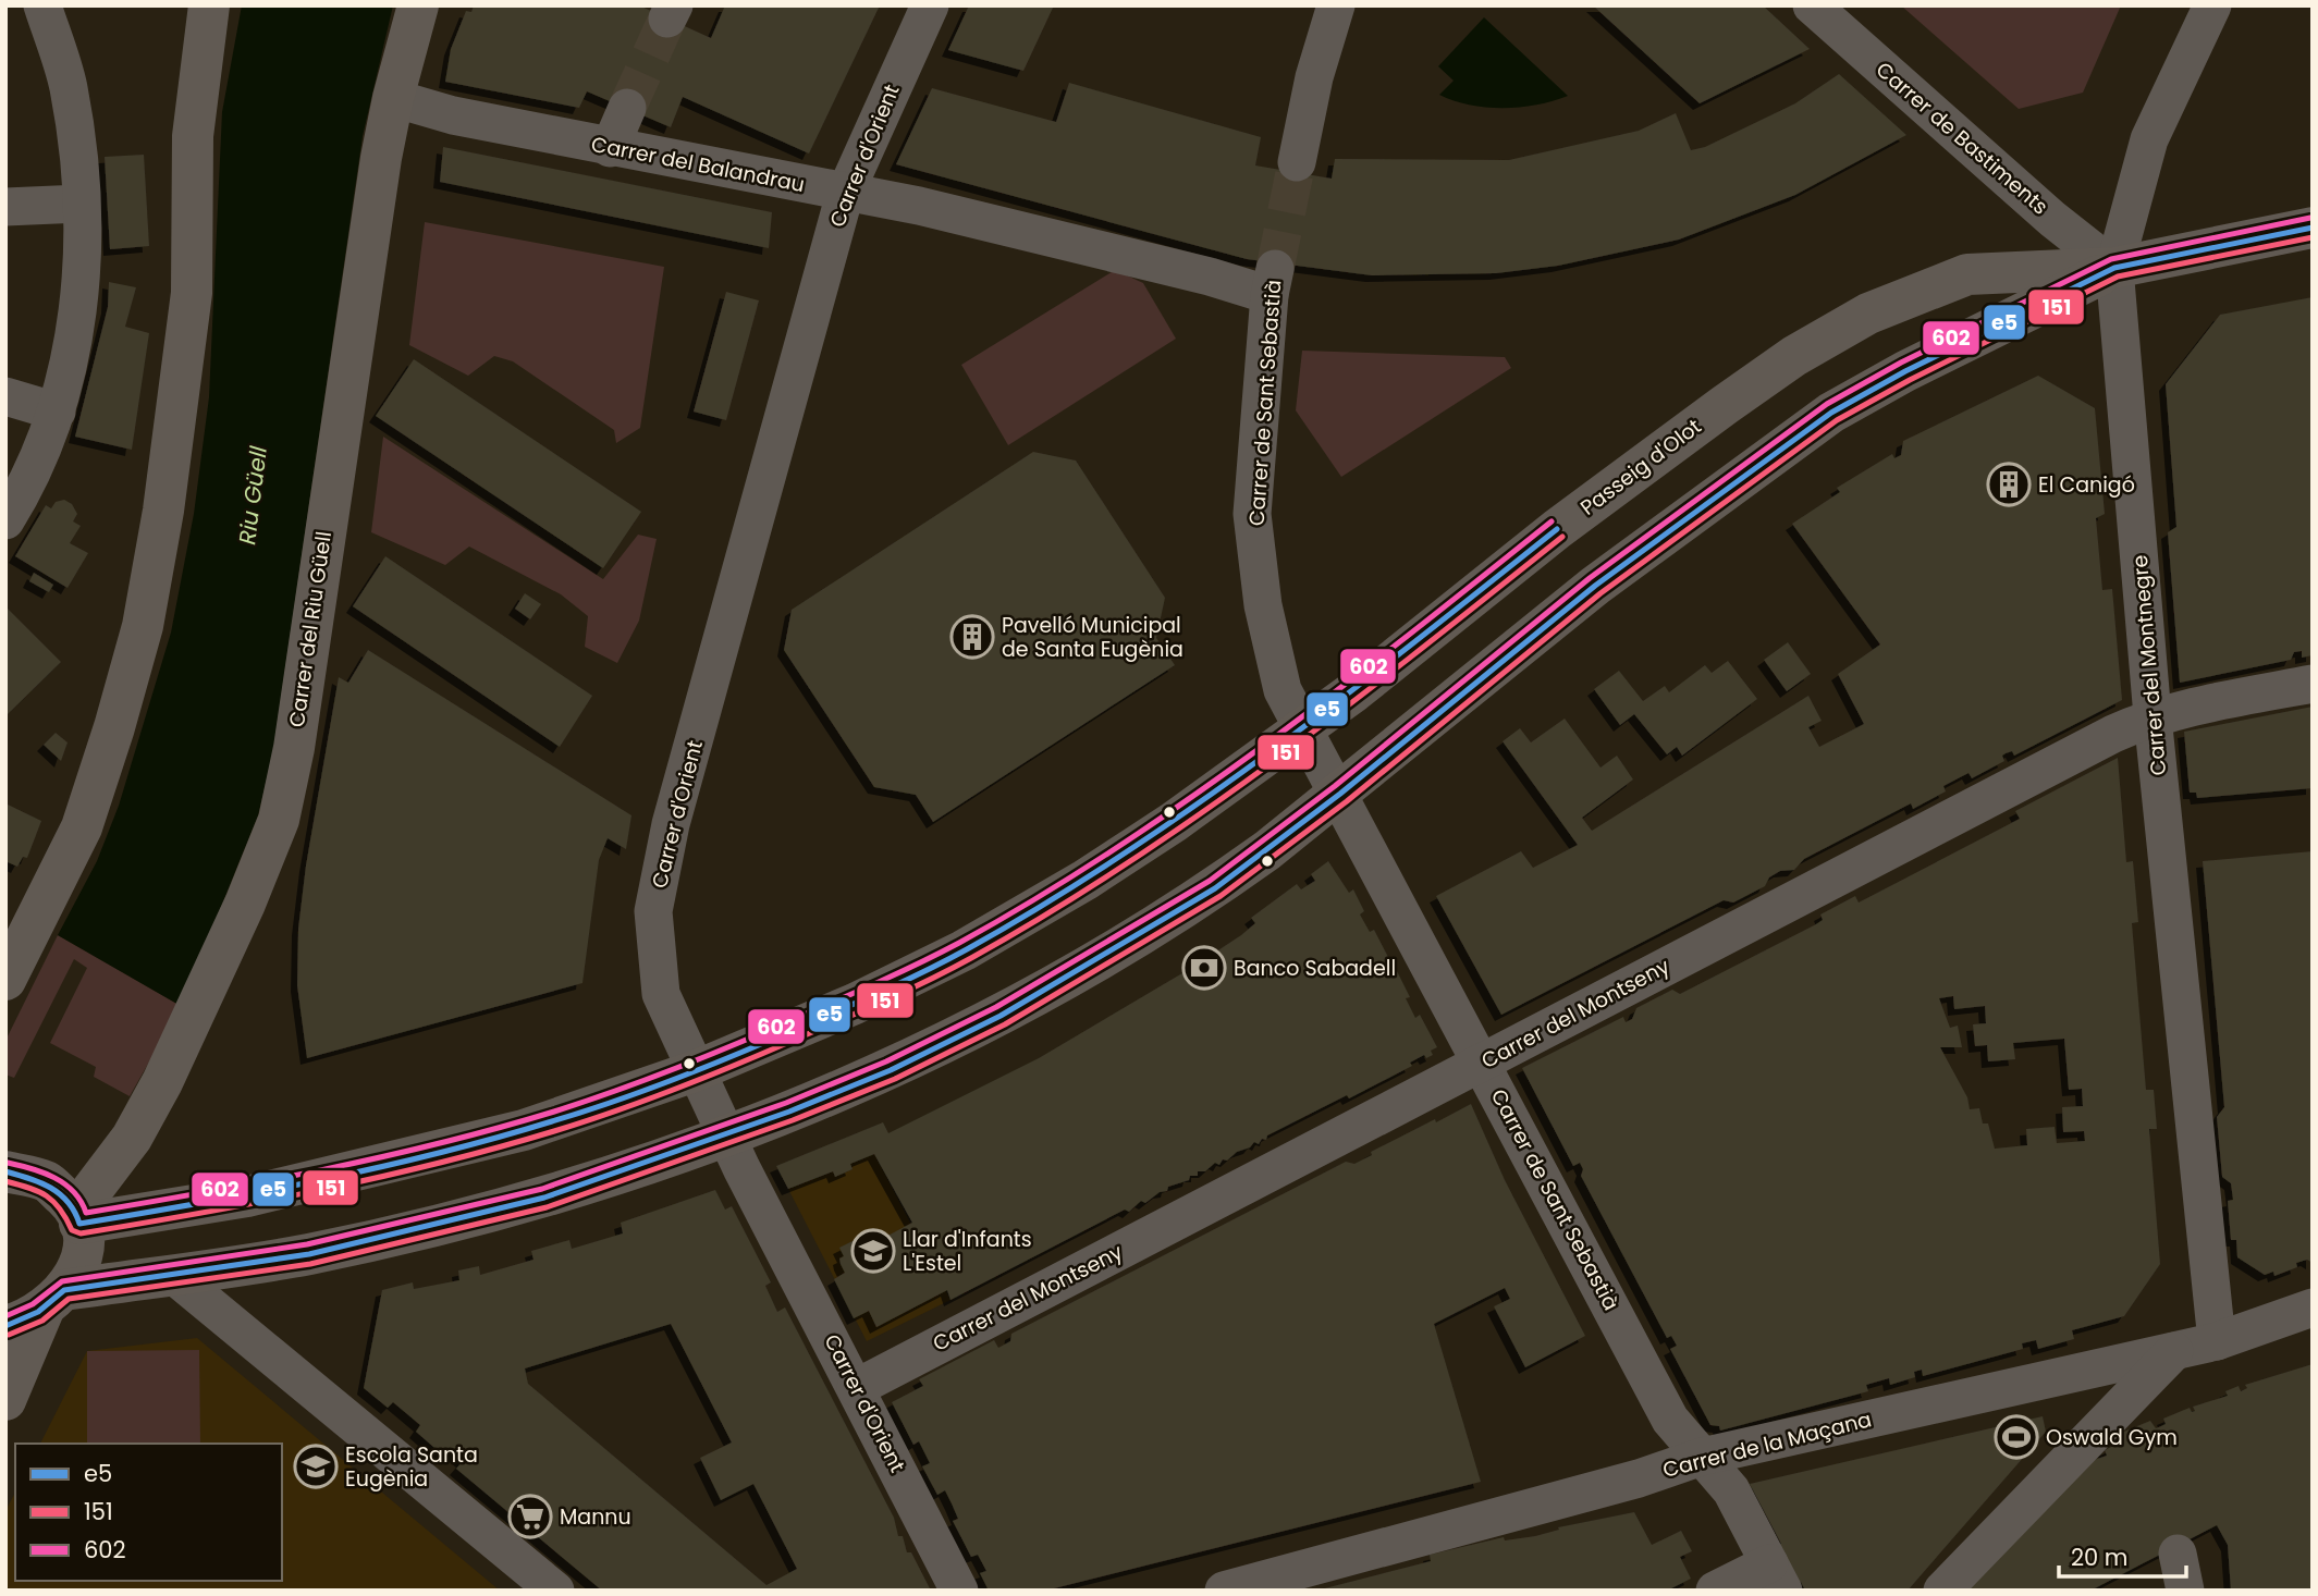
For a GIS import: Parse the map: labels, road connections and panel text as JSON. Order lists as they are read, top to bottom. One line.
{"streets":{"main road":["Passeig d'Olot","Carrer del Riu Güell"],"street":["Carrer de Bastiments","Carrer d'Orient","Carrer del Balandrau","Carrer de Sant Sebastià","Carrer del Montnegre","Carrer del Montseny","Carrer de la Maçana"]},"crossings":[["Carrer de Bastiments","Passeig d'Olot"],["Carrer de Bastiments","Carrer del Montnegre"],["Carrer d'Orient","Carrer del Balandrau"],["Carrer d'Orient","Passeig d'Olot"],["Carrer d'Orient","Carrer del Montseny"],["Carrer del Balandrau","Carrer de Sant Sebastià"],["Carrer del Balandrau","Carrer del Riu Güell"],["Carrer de Sant Sebastià","Passeig d'Olot"],["Carrer de Sant Sebastià","Carrer del Montseny"],["Carrer de Sant Sebastià","Carrer de la Maçana"],["Passeig d'Olot","Carrer del Riu Güell"],["Passeig d'Olot","Carrer del Montnegre"],["Carrer del Montnegre","Carrer del Montseny"],["Carrer del Montnegre","Carrer de la Maçana"]],"water":["Riu Güell"],"places":{"building":["El Canigó","Pavelló Municipal de Santa Eugènia"],"bank":["Banco Sabadell"],"school or university":["Llar d'Infants L'Estel","Escola Santa Eugènia"],"sports":["Oswald Gym"],"supermarket":["Mannu"]},"lines":["transit line 602","transit line e5","transit line 151"],"legend":["e5","151","602"],"scale_bar":"20 m"}
